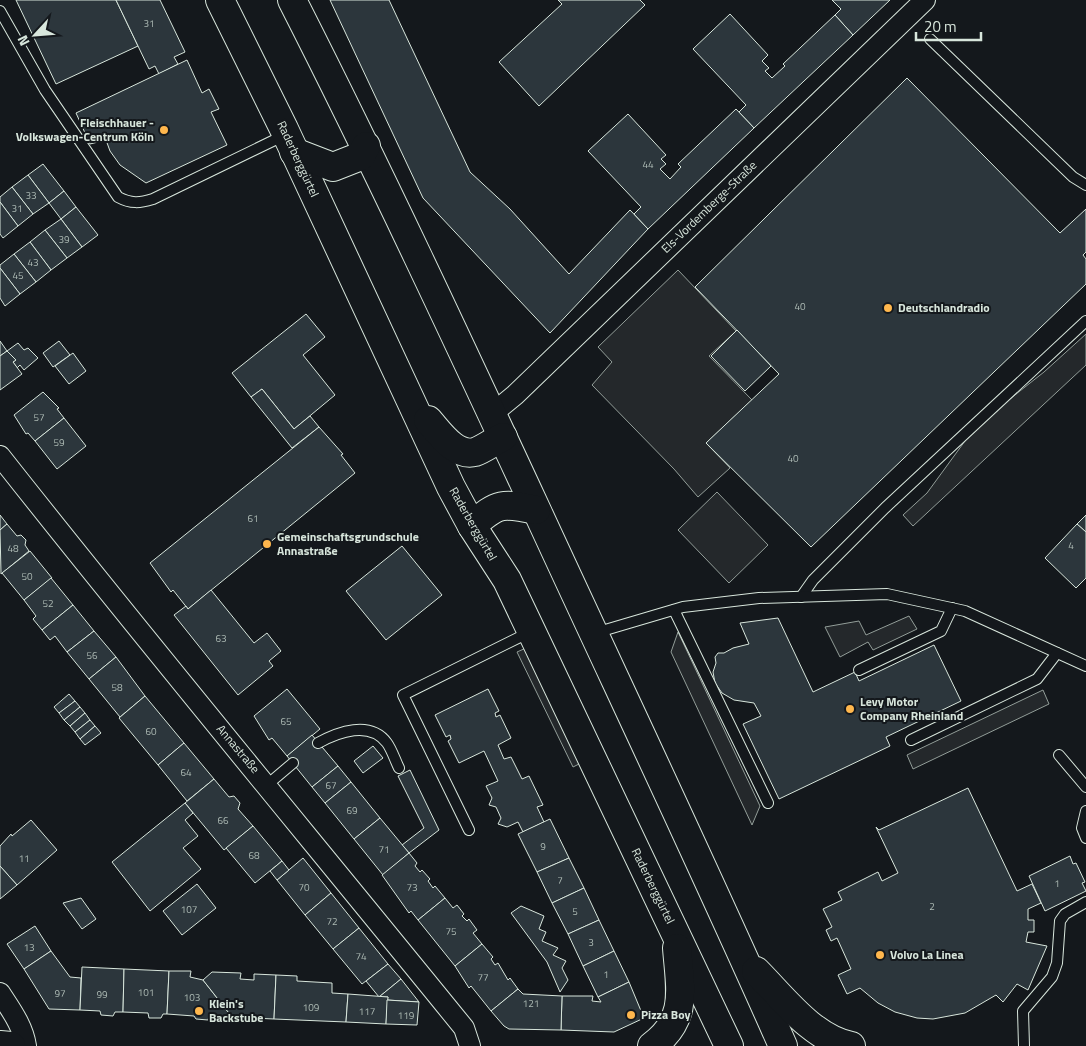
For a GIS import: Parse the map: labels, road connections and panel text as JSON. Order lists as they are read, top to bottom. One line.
{"streets":{"main road":["Raderberggürtel"],"street":["Els-Vordemberge-Straße","Annastraße"]},"places":["Fleischhauer - Volkswagen-Centrum Köln","Deutschlandradio","Gemeinschaftsgrundschule Annastraße","Levy Motor Company Rheinland","Volvo La Linea","Klein's Backstube","Pizza Boy"],"house_numbers":["31","44","33","31","39","43","45","40","57","59","40","61","4","48","50","52","63","56","58","65","60","64","67","69","66","9","71","68","11","7","1","70","73","2","107","5","72","75","3","13","74","1","77","101","97","99","103","121","109","117","119"],"scale_bar":"20 m","north":"bottom left"}
